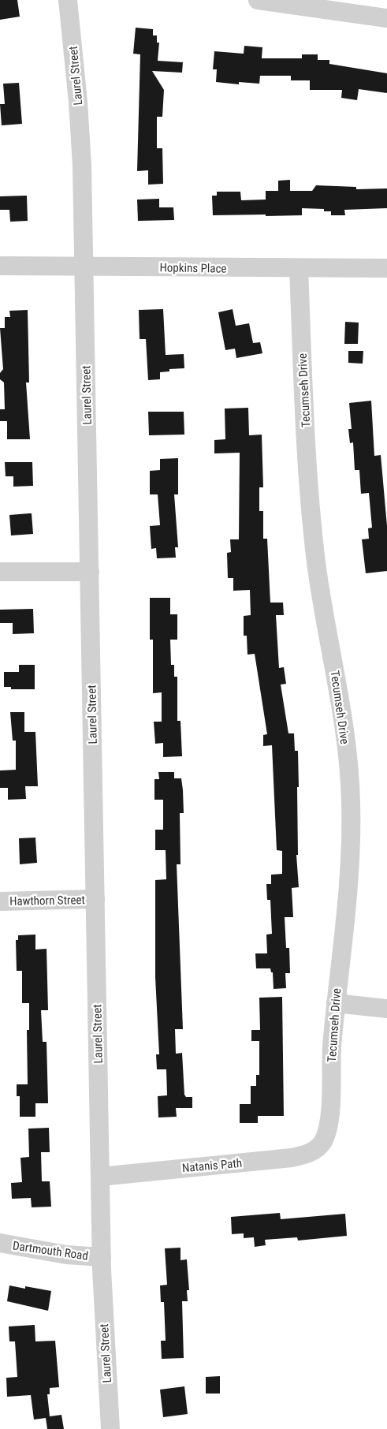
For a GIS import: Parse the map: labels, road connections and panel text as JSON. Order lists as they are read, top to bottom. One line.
{"streets":{"street":["Laurel Street","Hopkins Place","Tecumseh Drive","Hawthorn Street","Natanis Path","Dartmouth Road"]},"crossings":[["Laurel Street","Hopkins Place"],["Laurel Street","Hawthorn Street"],["Laurel Street","Natanis Path"],["Laurel Street","Dartmouth Road"],["Hopkins Place","Tecumseh Drive"],["Tecumseh Drive","Natanis Path"]]}
